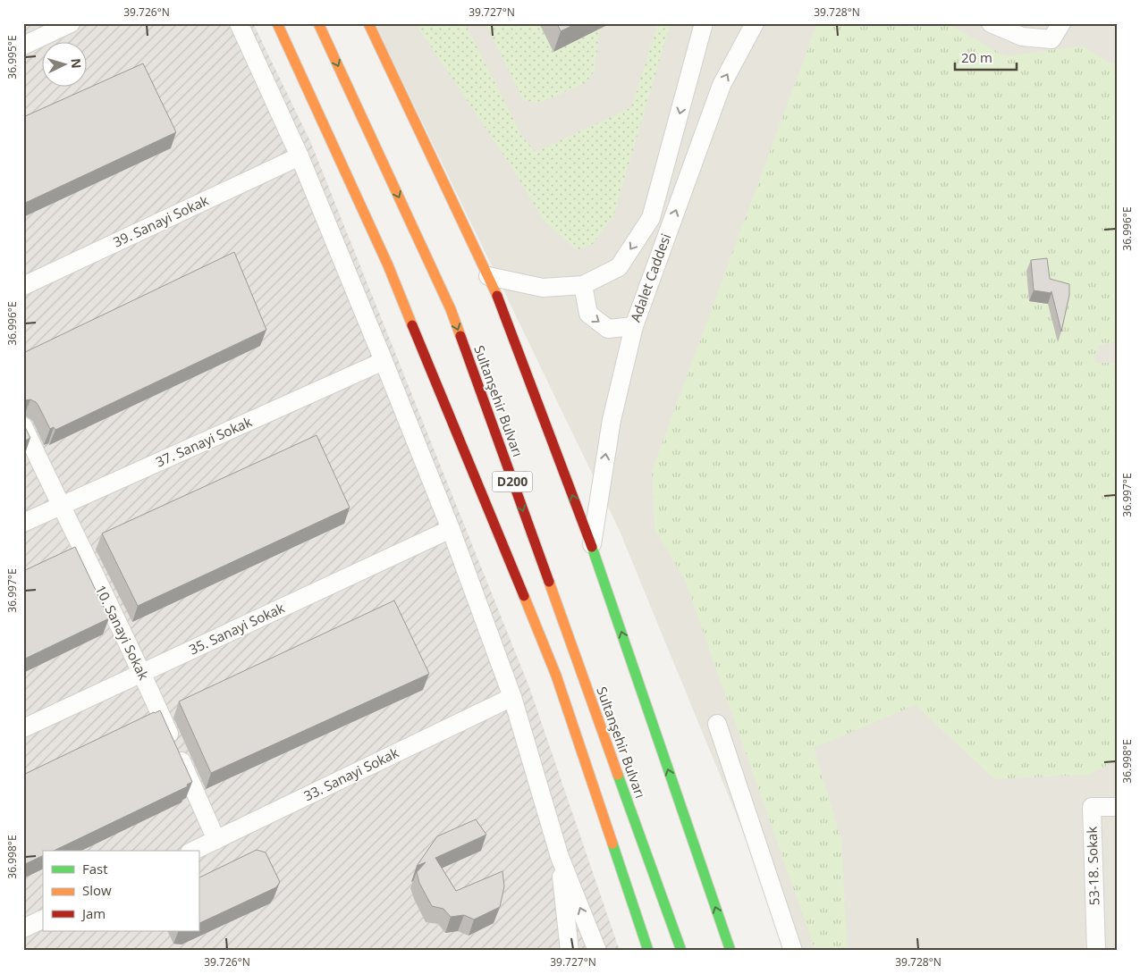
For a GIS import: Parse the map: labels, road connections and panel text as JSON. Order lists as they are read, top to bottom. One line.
{"streets":{"main road":["Sultanşehir Bulvarı","D200"],"street":["39. Sanayi Sokak","Adalet Caddesi","37. Sanayi Sokak","35. Sanayi Sokak","10. Sanayi Sokak","33. Sanayi Sokak","53-18. Sokak"]},"crossings":[["37. Sanayi Sokak","10. Sanayi Sokak"],["35. Sanayi Sokak","10. Sanayi Sokak"],["10. Sanayi Sokak","33. Sanayi Sokak"]],"legend":["Fast","Slow","Jam"],"scale_bar":"20 m","north":"right","coordinates":["39.726°N","39.727°N","39.728°N","36.995°E","36.996°E","36.997°E","36.998°E"]}
